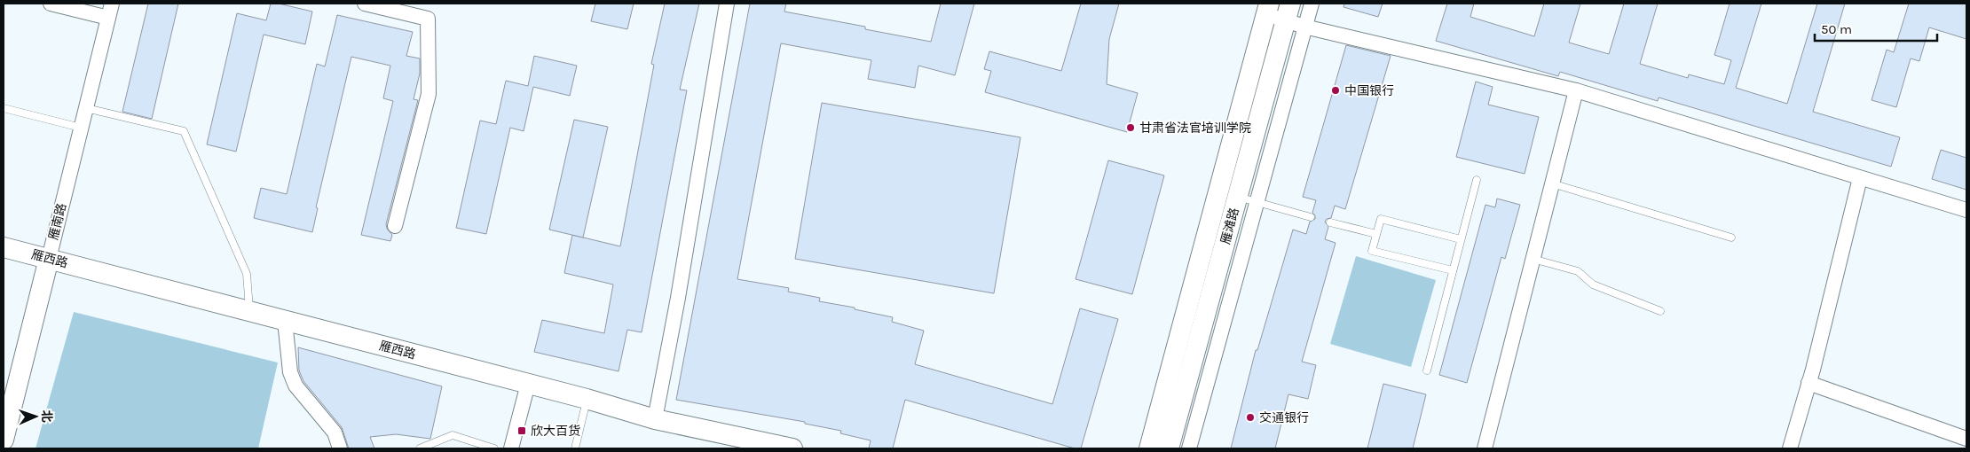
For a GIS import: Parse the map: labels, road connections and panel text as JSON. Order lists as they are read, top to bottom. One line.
{"streets":{"main road":["雁南路","雁滩路","雁西路"]},"crossings":[["雁南路","雁西路"]],"places":{"other":["中国银行","甘肃省法官培训学院","交通银行"],"transit":["欣大百货"]},"scale_bar":"50 m","north":"right"}
